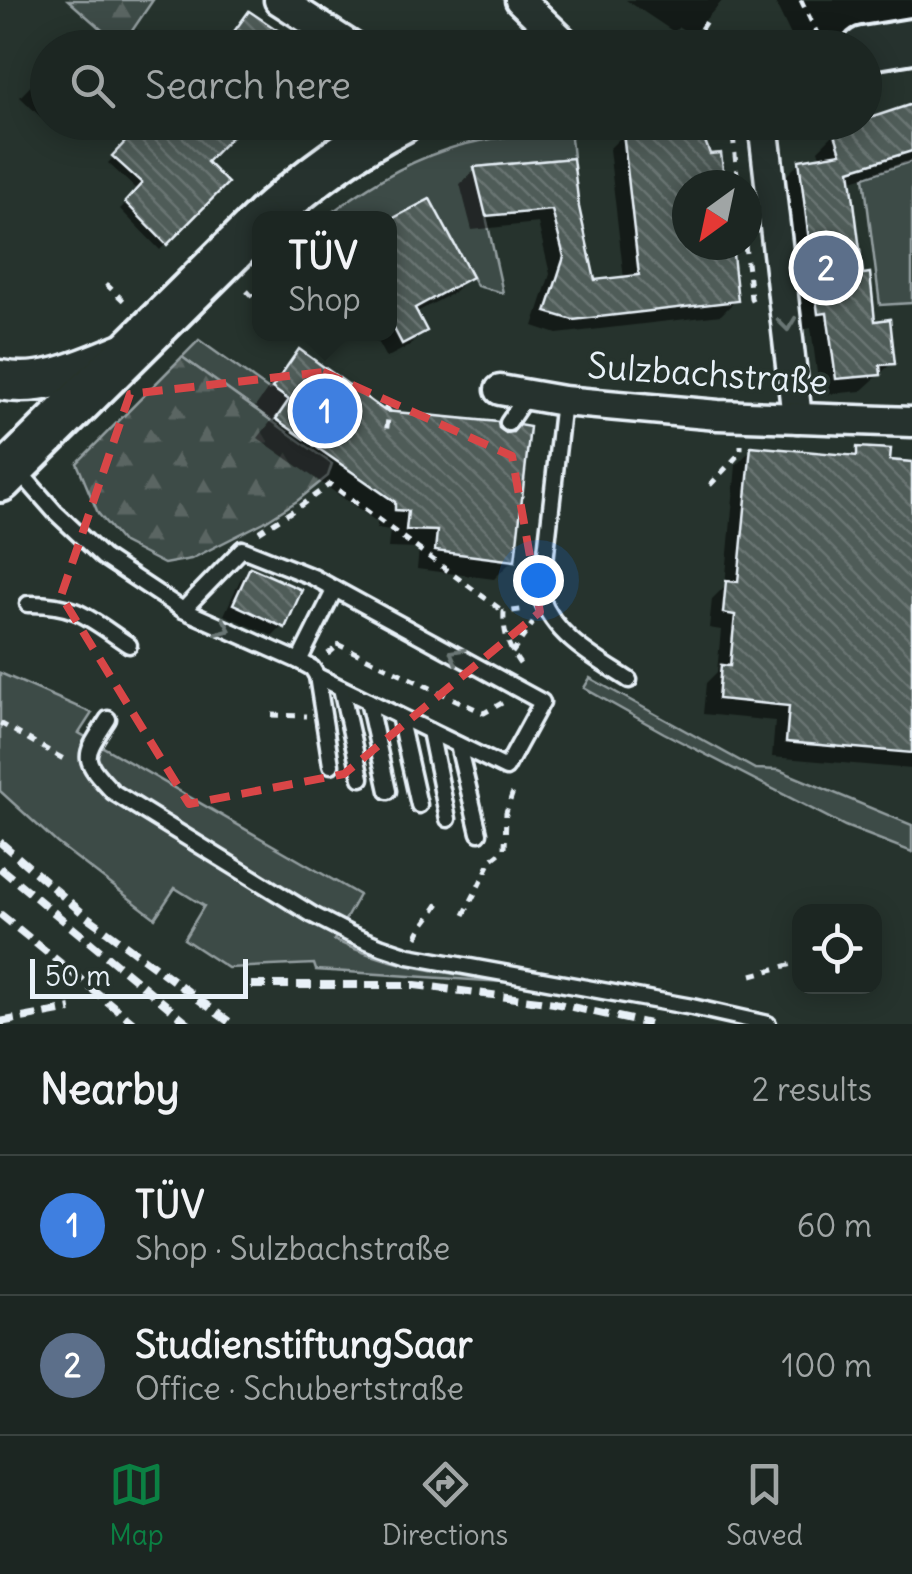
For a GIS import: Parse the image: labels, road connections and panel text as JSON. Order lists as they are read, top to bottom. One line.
{"streets":{"street":["Sulzbachstraße"]},"scale_bar":"50 m","north":"bottom left","page":{"search":"Search here","popup":["TÜV","Shop"],"pins":["2","1"],"scale":"50 m","heading":["Nearby","2 results"],"list":[{"mark":"1","name":"TÜV","note":"Shop · Sulzbachstraße","value":"60 m"},{"mark":"2","name":"StudienstiftungSaar","note":"Office · Schubertstraße","value":"100 m"}],"nav":["Map","Directions","Saved"]}}
